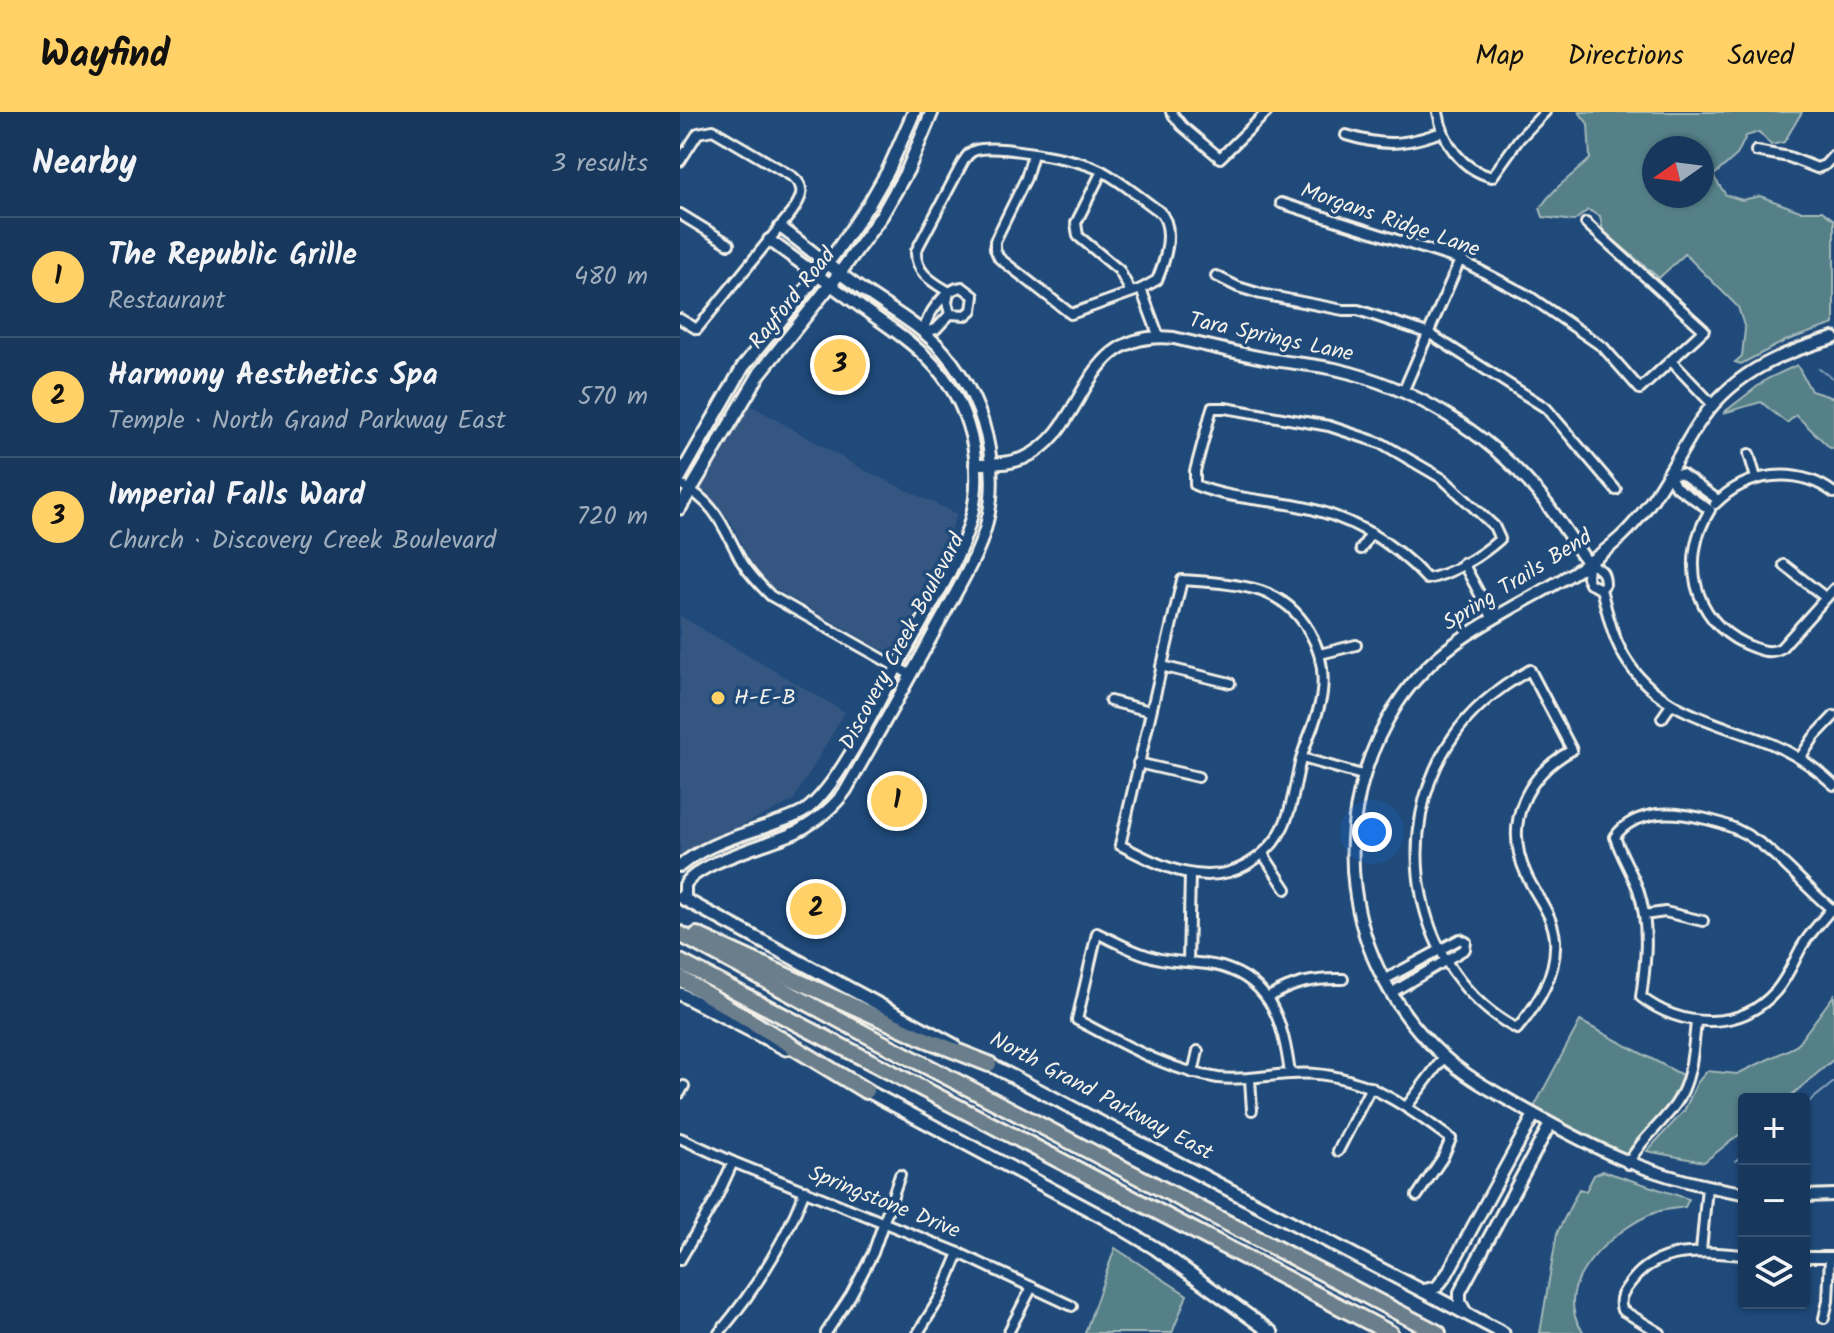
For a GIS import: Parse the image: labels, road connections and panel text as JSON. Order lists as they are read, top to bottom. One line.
{"streets":{"main road":["Rayford Road","North Grand Parkway East"],"street":["Morgans Ridge Lane","Tara Springs Lane","Spring Trails Bend","Discovery Creek Boulevard","Springstone Drive"]},"crossings":[["Rayford Road","Discovery Creek Boulevard"],["Tara Springs Lane","Spring Trails Bend"],["Tara Springs Lane","Discovery Creek Boulevard"],["Discovery Creek Boulevard","North Grand Parkway East"]],"places":["H-E-B"],"north":"left","page":{"header":"Wayfind","nav":["Map","Directions","Saved"],"heading":["Nearby","3 results"],"list":[{"mark":"1","name":"The Republic Grille","note":"Restaurant","value":"480 m"},{"mark":"2","name":"Harmony Aesthetics Spa","note":"Temple · North Grand Parkway East","value":"570 m"},{"mark":"3","name":"Imperial Falls Ward","note":"Church · Discovery Creek Boulevard","value":"720 m"}],"pins":["3","1","2"],"map_buttons":["+","−"]}}
